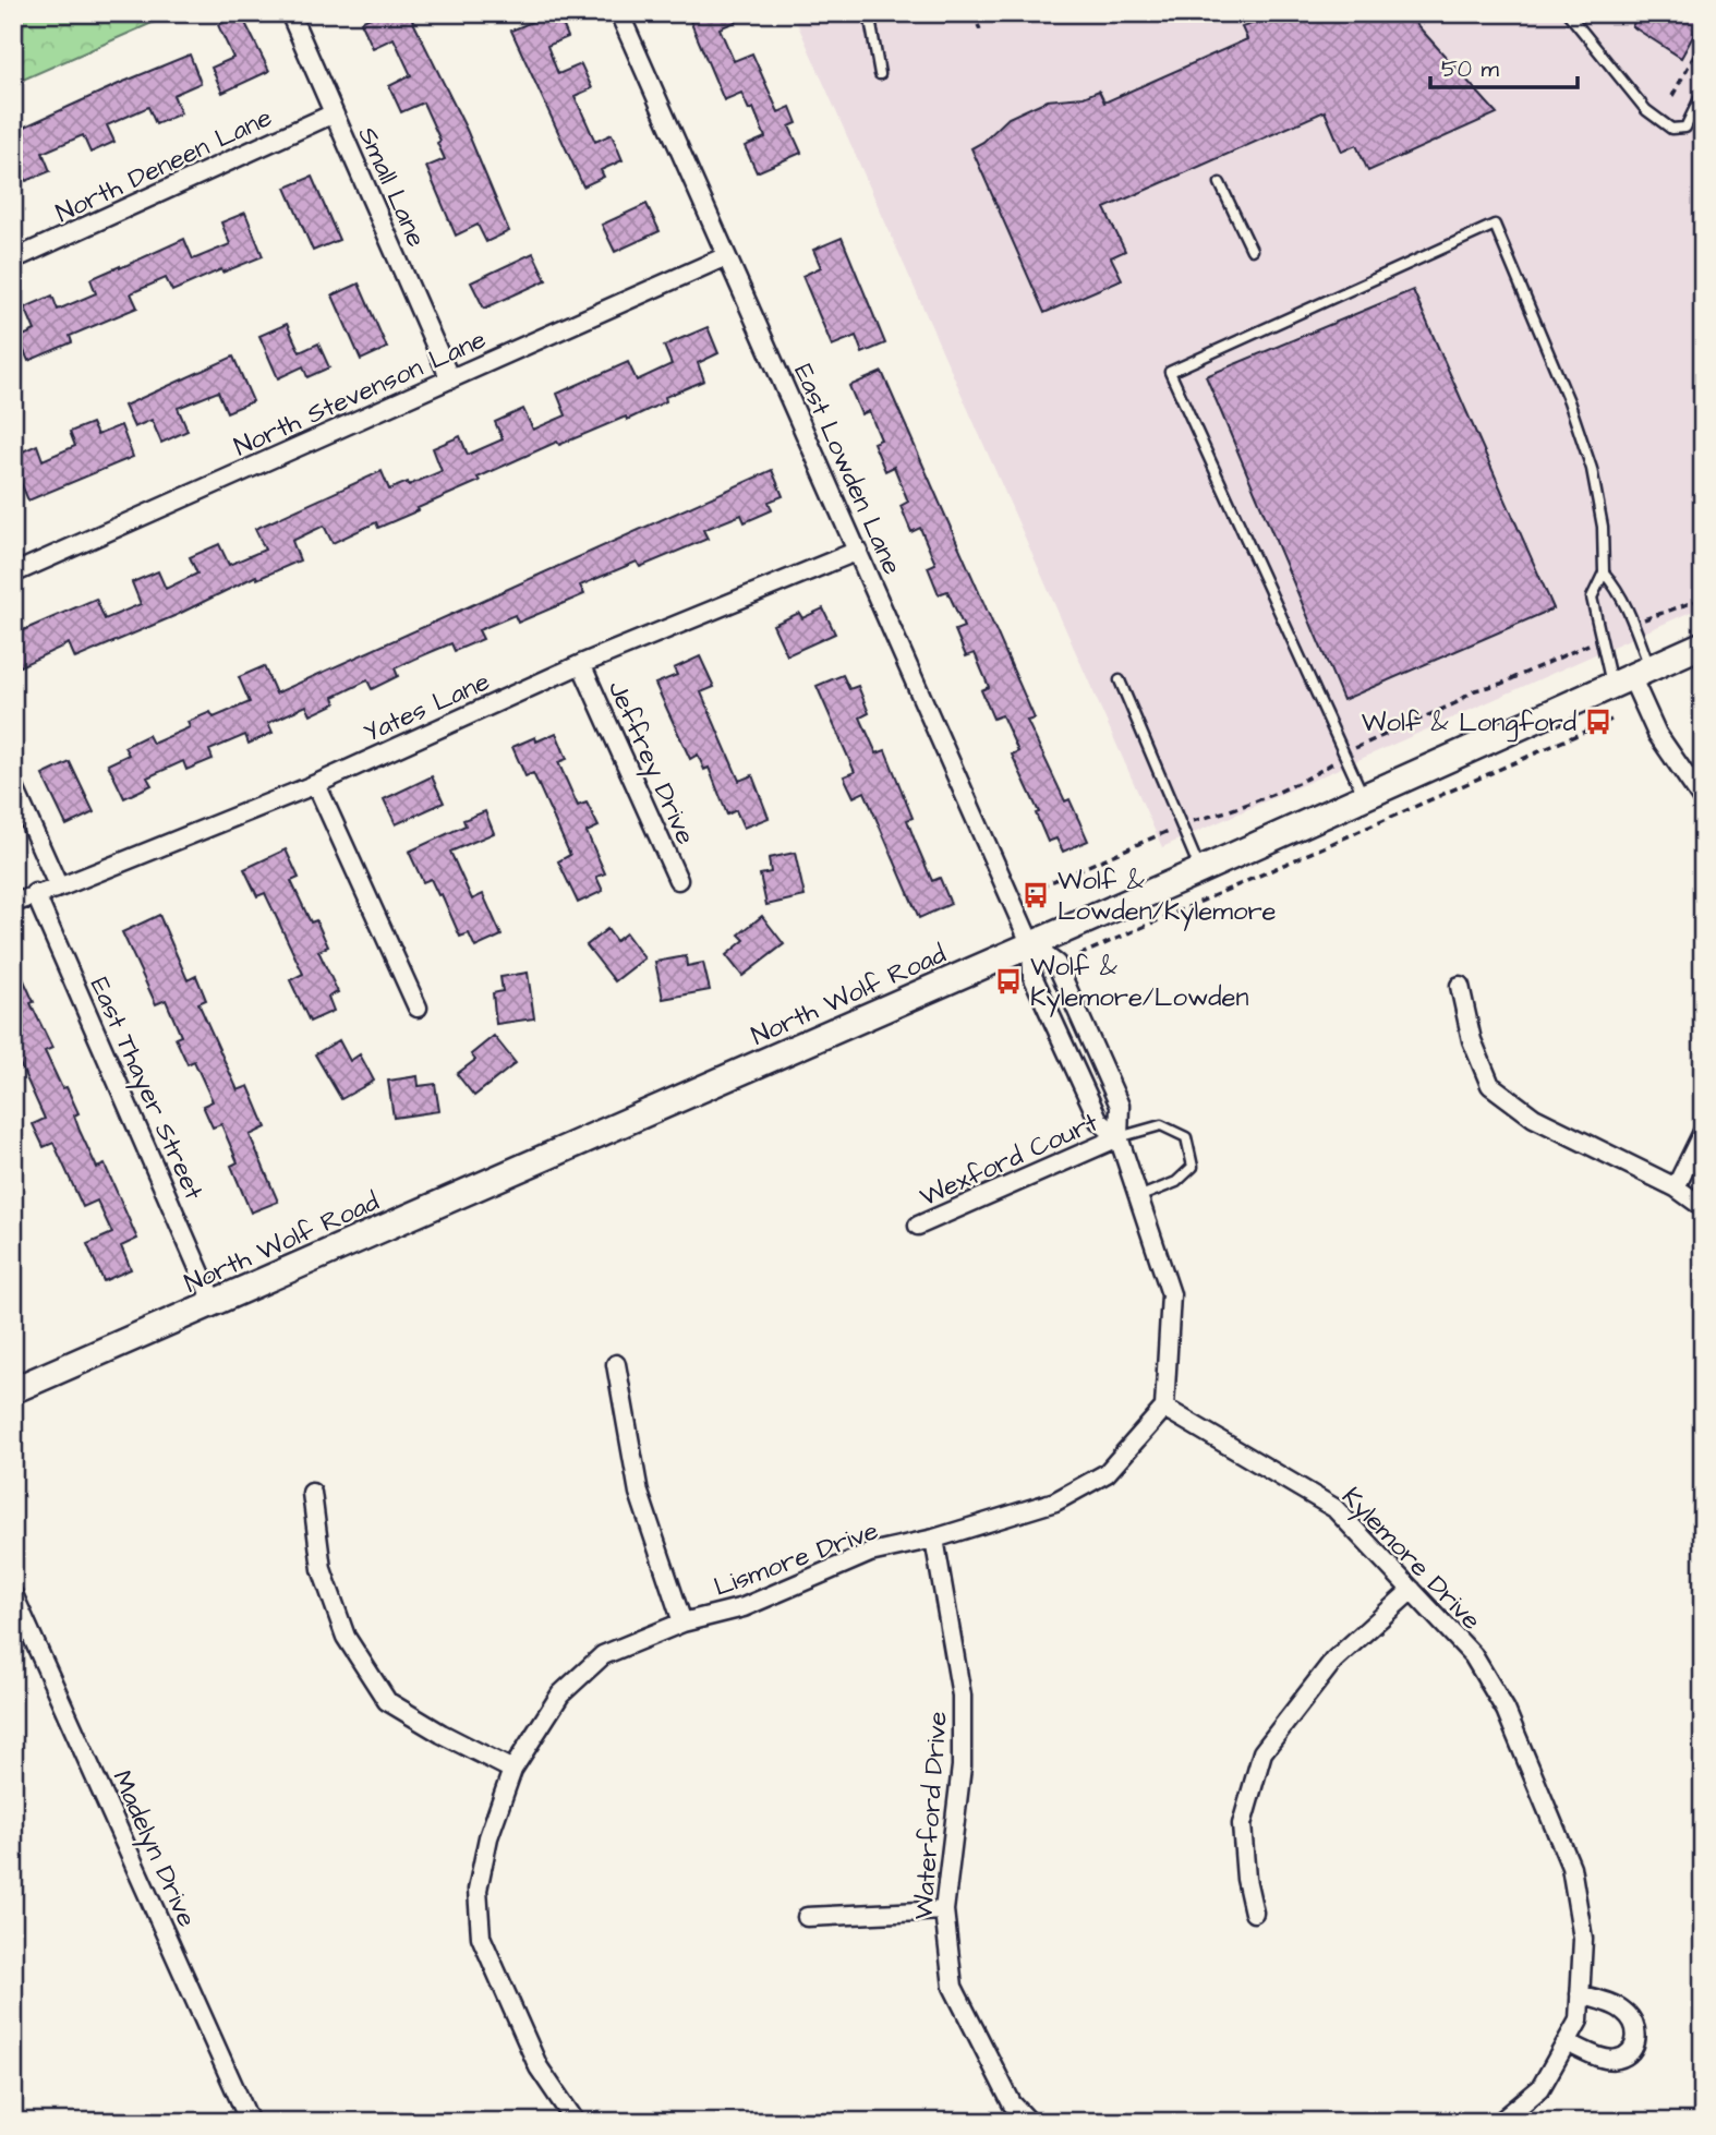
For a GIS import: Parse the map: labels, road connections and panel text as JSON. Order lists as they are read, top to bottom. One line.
{"streets":{"main road":["North Wolf Road"],"street":["North Deneen Lane","Small Lane","North Stevenson Lane","East Lowden Lane","Yates Lane","Jeffrey Drive","East Thayer Street","Wexford Court","Lismore Drive","Kylemore Drive","Waterford Drive","Madelyn Drive"]},"crossings":[["North Deneen Lane","Small Lane"],["Small Lane","North Stevenson Lane"],["North Stevenson Lane","East Lowden Lane"],["East Lowden Lane","Yates Lane"],["East Lowden Lane","North Wolf Road"],["Yates Lane","Jeffrey Drive"],["Yates Lane","East Thayer Street"],["North Wolf Road","East Thayer Street"],["Lismore Drive","Kylemore Drive"],["Lismore Drive","Waterford Drive"]],"places":{"bus stop":["Wolf & Longford","Wolf & Lowden/Kylemore","Wolf & Kylemore/Lowden"]},"scale_bar":"50 m"}
